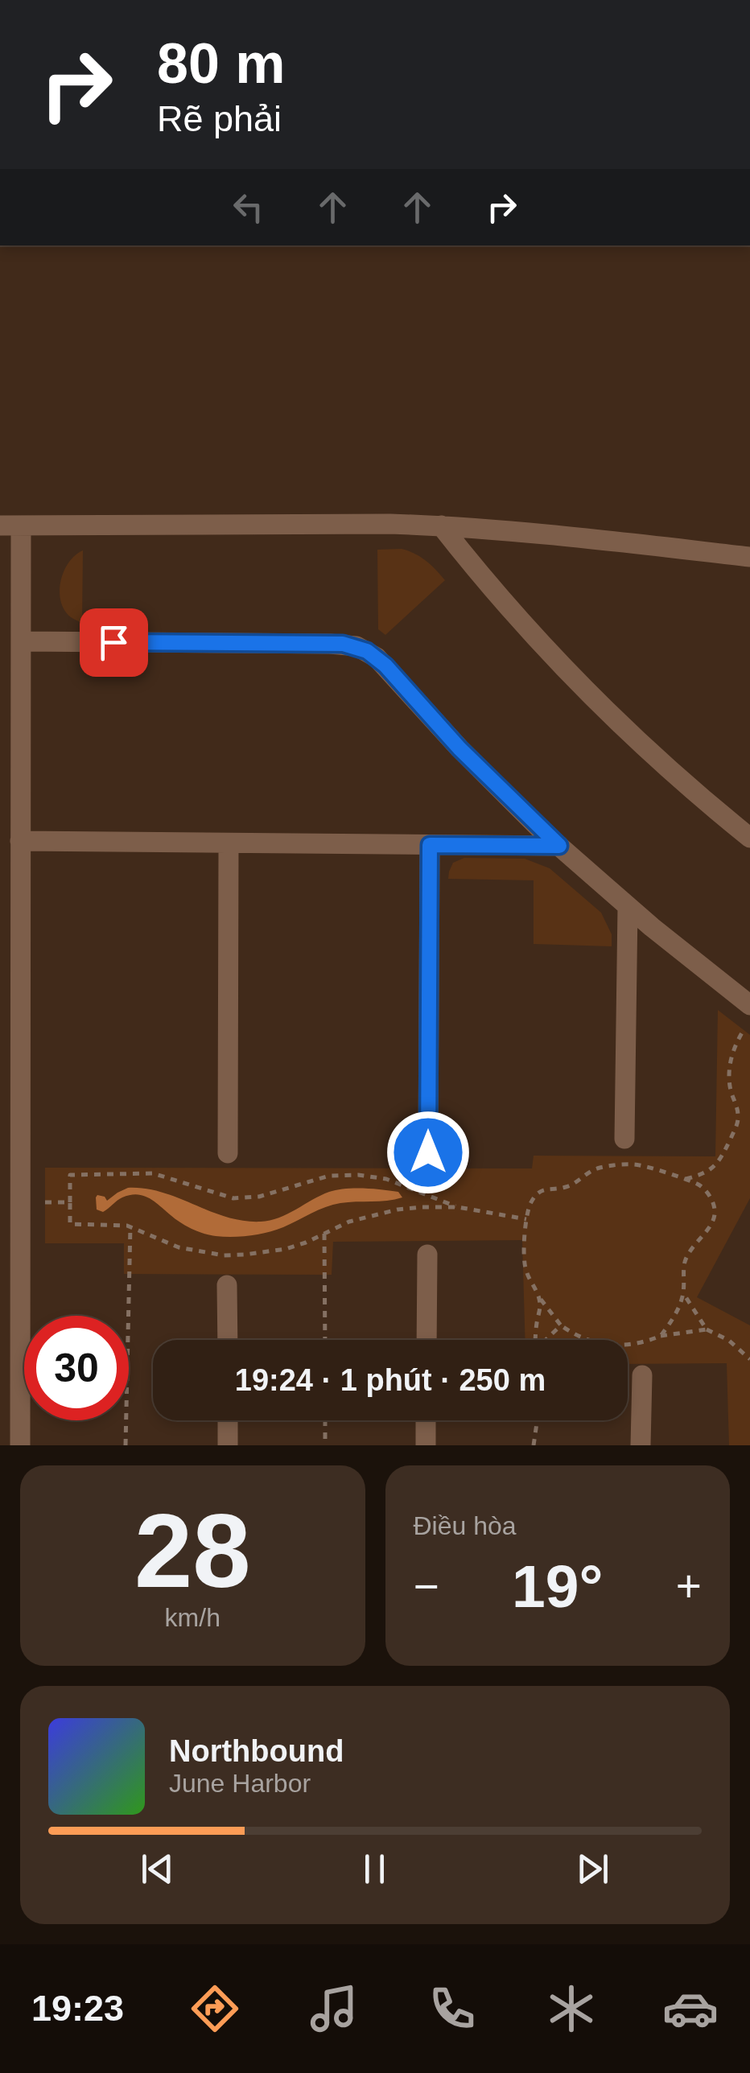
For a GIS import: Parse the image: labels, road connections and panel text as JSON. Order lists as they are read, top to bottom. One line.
{"page":{"turn":["80 m","Rẽ phải"],"limit":"30","trip":"19:24 · 1 phút · 250 m","tile":[["28","km/h"],"Điều hòa"],"heat":["−","19°","+"],"song":["Northbound","June Harbor"],"tabs":"19:23"}}
